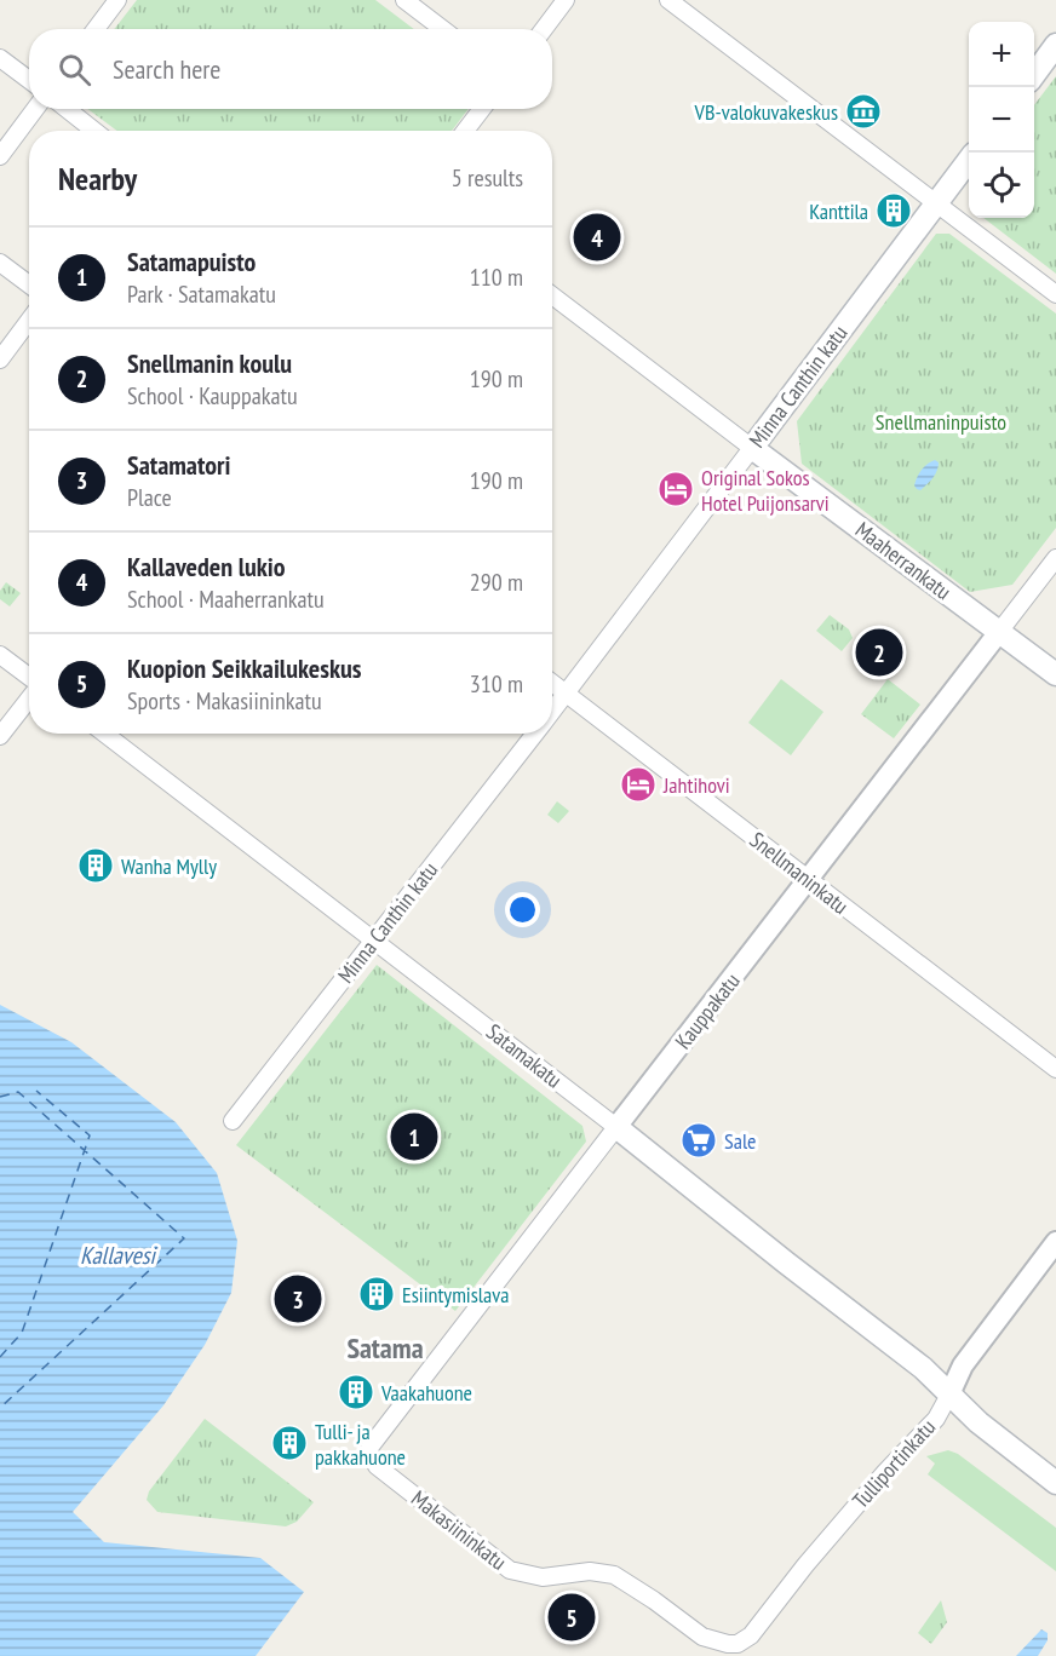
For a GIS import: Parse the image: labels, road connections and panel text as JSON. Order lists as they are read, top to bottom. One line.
{"streets":{"main road":["Minna Canthin katu","Maaherrankatu","Satamakatu"],"street":["Snellmaninkatu","Kauppakatu","Tulliportinkatu","Makasiininkatu"]},"crossings":[["Minna Canthin katu","Maaherrankatu"],["Minna Canthin katu","Snellmaninkatu"],["Minna Canthin katu","Satamakatu"],["Maaherrankatu","Kauppakatu"],["Snellmaninkatu","Kauppakatu"],["Kauppakatu","Satamakatu"],["Kauppakatu","Makasiininkatu"],["Satamakatu","Tulliportinkatu"],["Tulliportinkatu","Makasiininkatu"]],"districts":["Satama"],"water":["Kallavesi"],"parks":["Snellmaninpuisto"],"places":{"museum":["VB-valokuvakeskus"],"building":["Kanttila","Wanha Mylly","Esiintymislava","Vaakahuone","Tulli- ja pakkahuone"],"hotel":["Original Sokos Hotel Puijonsarvi","Jahtihovi"],"supermarket":["Sale"]},"page":{"map_buttons":["+","−"],"search":"Search here","heading":["Nearby","5 results"],"pins":["4","2","1","3","5"],"list":[{"mark":"1","name":"Satamapuisto","note":"Park · Satamakatu","value":"110 m"},{"mark":"2","name":"Snellmanin koulu","note":"School · Kauppakatu","value":"190 m"},{"mark":"3","name":"Satamatori","note":"Place","value":"190 m"},{"mark":"4","name":"Kallaveden lukio","note":"School · Maaherrankatu","value":"290 m"},{"mark":"5","name":"Kuopion Seikkailukeskus","note":"Sports · Makasiininkatu","value":"310 m"}]}}
